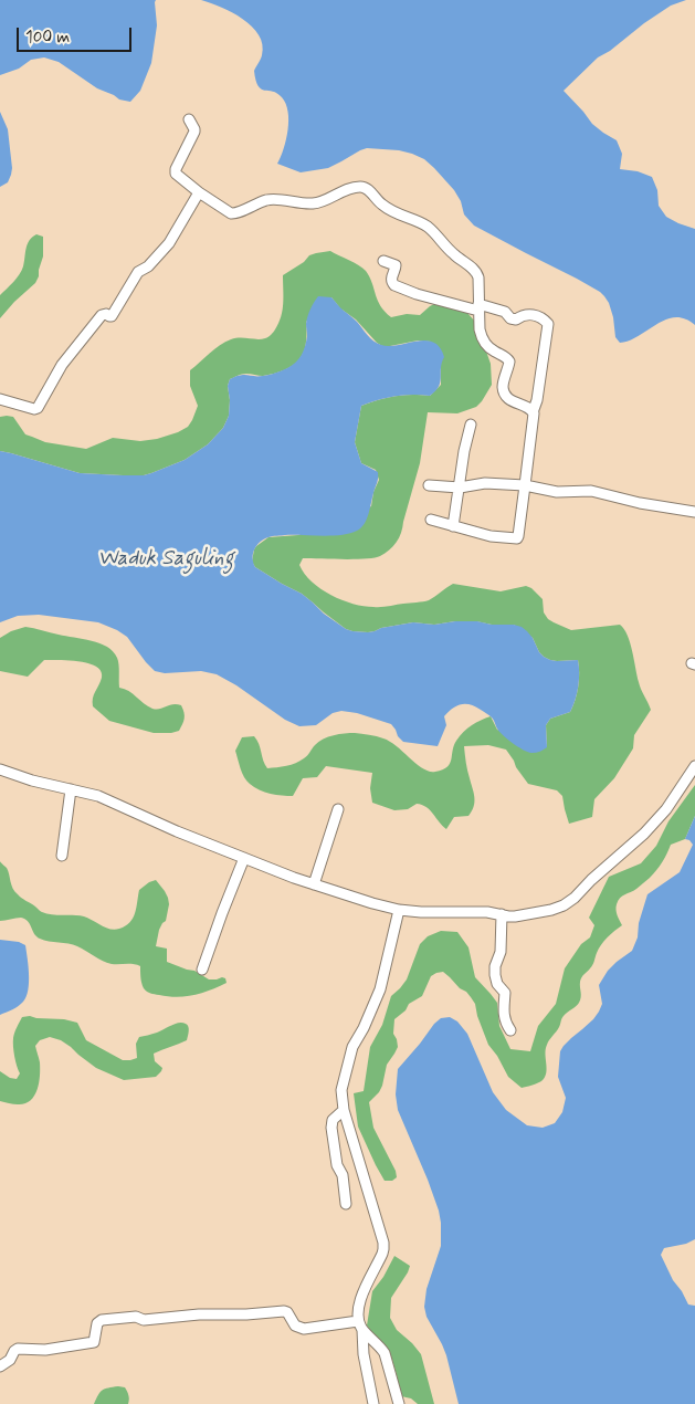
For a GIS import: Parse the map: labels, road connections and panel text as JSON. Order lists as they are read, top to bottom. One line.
{"water":["Waduk Saguling"],"scale_bar":"100 m"}
